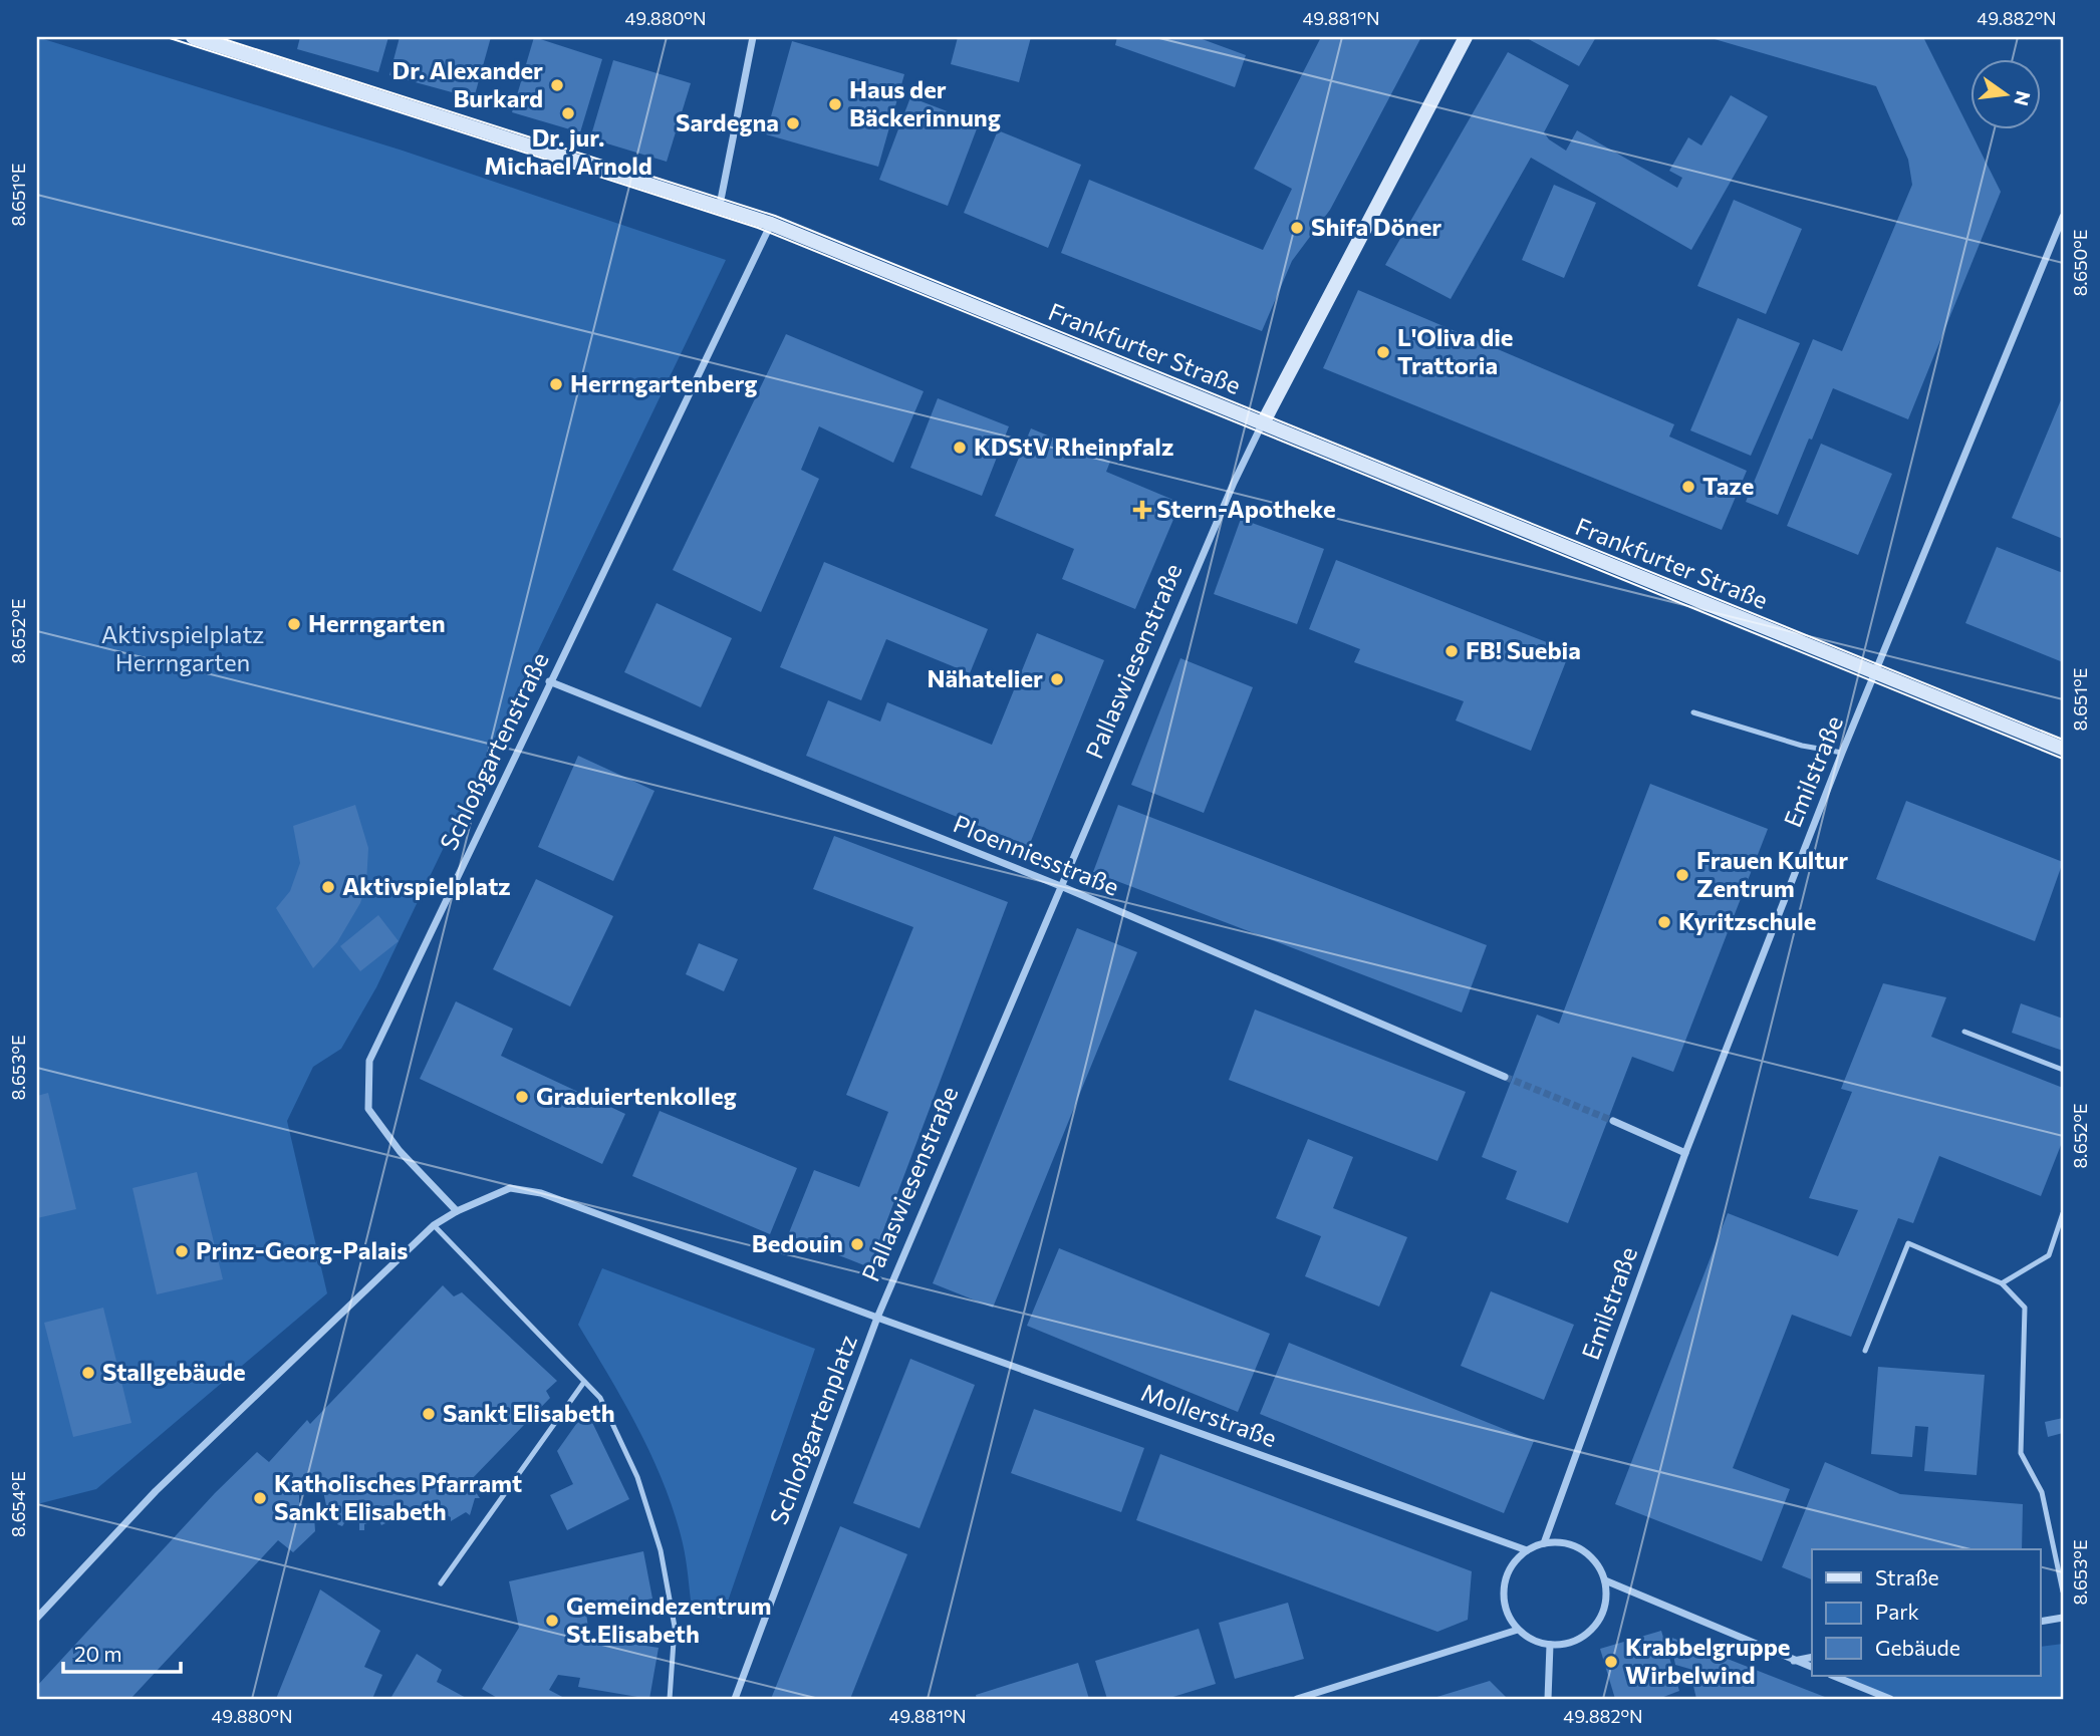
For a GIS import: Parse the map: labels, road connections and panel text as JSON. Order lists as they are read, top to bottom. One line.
{"streets":{"main road":["Frankfurter Straße","Pallaswiesenstraße"],"street":["Schloßgartenstraße","Emilstraße","Ploenniesstraße","Mollerstraße","Schloßgartenplatz"]},"crossings":[["Frankfurter Straße","Pallaswiesenstraße"],["Frankfurter Straße","Schloßgartenstraße"],["Frankfurter Straße","Emilstraße"],["Pallaswiesenstraße","Ploenniesstraße"],["Pallaswiesenstraße","Mollerstraße"],["Pallaswiesenstraße","Schloßgartenplatz"],["Schloßgartenstraße","Ploenniesstraße"],["Schloßgartenstraße","Schloßgartenplatz"],["Emilstraße","Mollerstraße"],["Mollerstraße","Schloßgartenplatz"]],"parks":["Aktivspielplatz Herrngarten"],"places":{"other":["Dr. Alexander Burkard","Haus der Bäckerinnung","Dr. jur. Michael Arnold","Sardegna","Shifa Döner","L'Oliva die Trattoria","Herrngartenberg","KDStV Rheinpfalz","Taze","Herrngarten","FB! Suebia","Nähatelier","Frauen Kultur Zentrum","Aktivspielplatz","Kyritzschule","Graduiertenkolleg","Bedouin","Prinz-Georg-Palais","Stallgebäude","Sankt Elisabeth","Katholisches Pfarramt Sankt Elisabeth","Gemeindezentrum St.Elisabeth","Krabbelgruppe Wirbelwind"],"health":["Stern-Apotheke"]},"legend":["Straße","Park","Gebäude"],"scale_bar":"20 m","north":"right","coordinates":["49.880°N","49.881°N","49.882°N","8.651°E","8.650°E","8.652°E","8.653°E","8.654°E"]}
